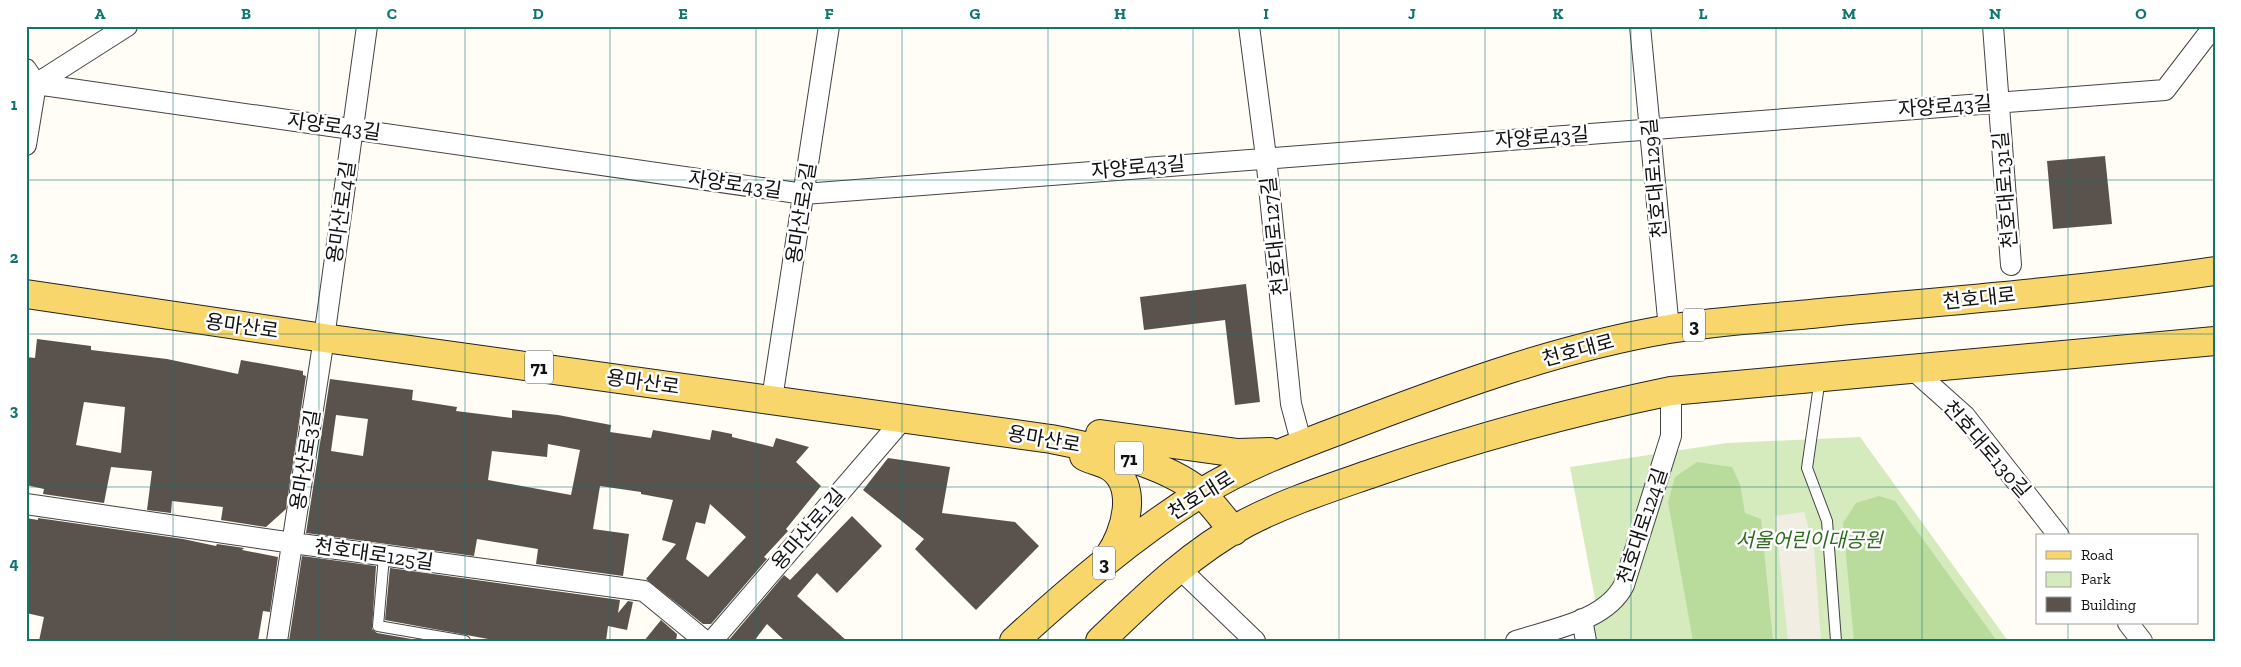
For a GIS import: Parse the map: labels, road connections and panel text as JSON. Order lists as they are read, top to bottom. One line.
{"streets":{"main road":["천호대로","3","용마산로","71"],"street":["자양로43길","천호대로129길","천호대로131길","용마산로4길","용마산로2길","천호대로127길","천호대로130길","용마산로3길","천호대로124길","용마산로1길","천호대로125길"]},"crossings":[["자양로43길","천호대로129길"],["자양로43길","천호대로131길"],["자양로43길","용마산로4길"],["자양로43길","용마산로2길"],["자양로43길","천호대로127길"],["천호대로129길","천호대로"],["용마산로4길","용마산로"],["용마산로4길","용마산로3길"],["용마산로2길","용마산로"],["천호대로127길","천호대로"],["천호대로","용마산로"],["용마산로","용마산로3길"],["용마산로","용마산로1길"],["용마산로3길","천호대로125길"]],"parks":["서울어린이대공원"],"legend":["Road","Park","Building"],"grid":{"columns":["A","B","C","D","E","F","G","H","I","J","K","L","M","N","O"],"rows":["1","2","3","4"]}}
